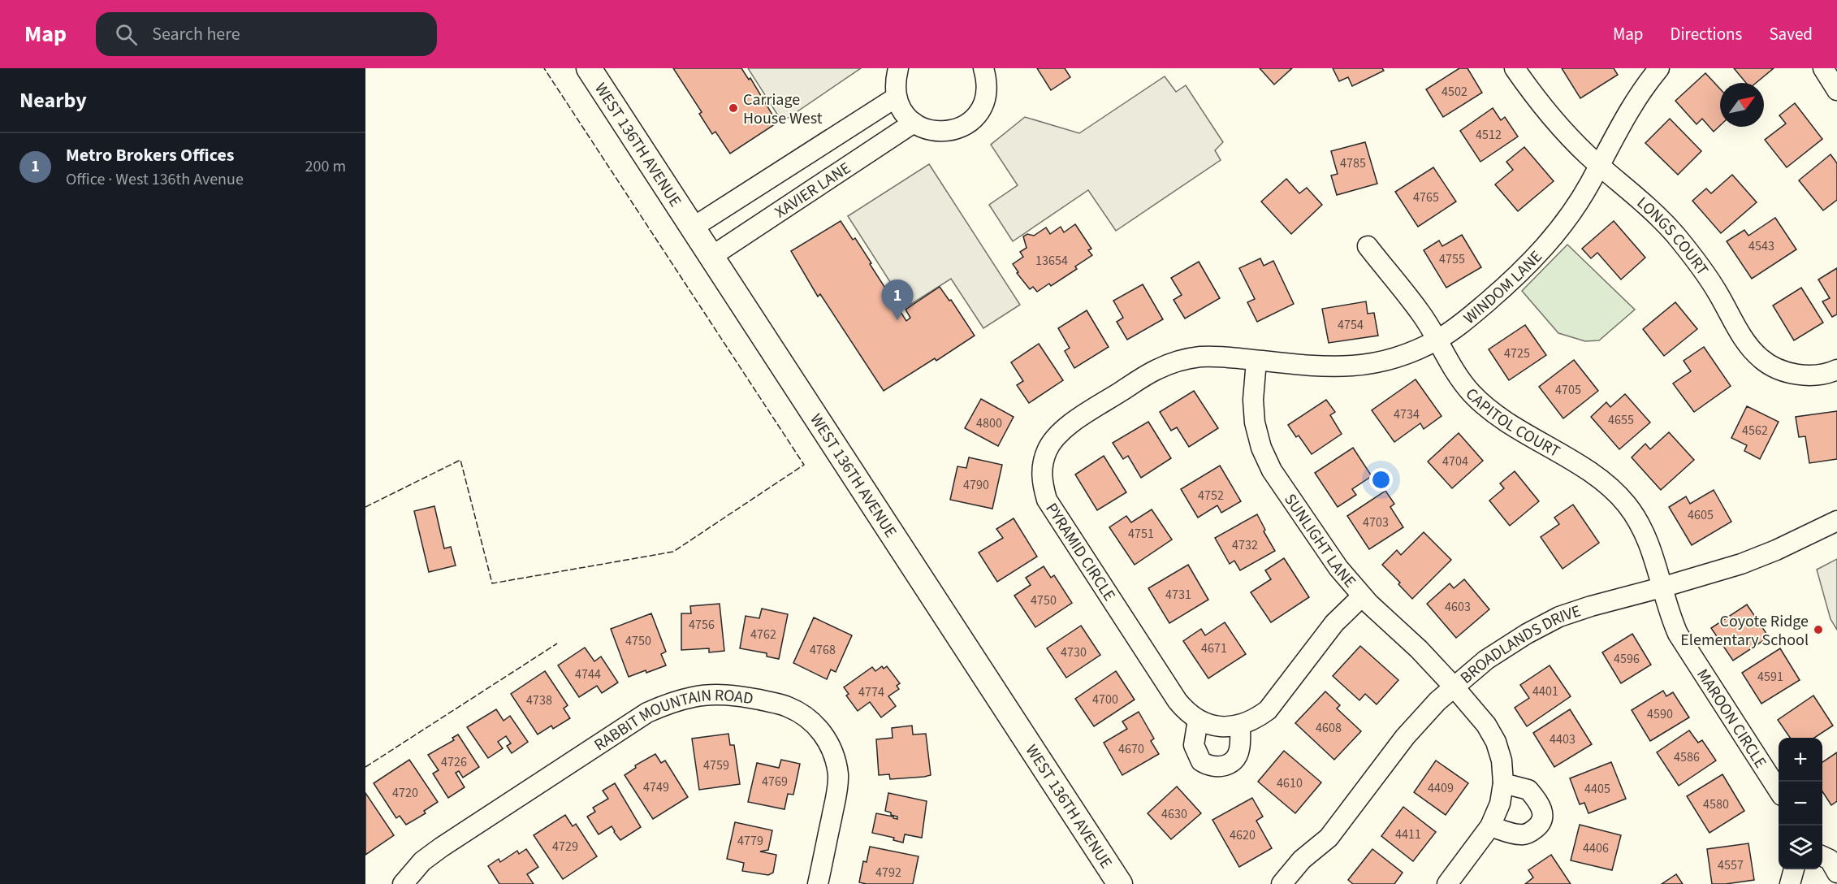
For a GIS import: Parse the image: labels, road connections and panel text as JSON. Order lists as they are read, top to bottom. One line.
{"streets":{"main road":["WEST 136TH AVENUE"],"street":["XAVIER LANE","LONGS COURT","WINDOM LANE","CAPITOL COURT","SUNLIGHT LANE","PYRAMID CIRCLE","BROADLANDS DRIVE","MAROON CIRCLE","RABBIT MOUNTAIN ROAD"]},"crossings":[["WEST 136TH AVENUE","XAVIER LANE"],["LONGS COURT","WINDOM LANE"],["WINDOM LANE","CAPITOL COURT"],["WINDOM LANE","SUNLIGHT LANE"],["WINDOM LANE","PYRAMID CIRCLE"],["CAPITOL COURT","BROADLANDS DRIVE"],["CAPITOL COURT","MAROON CIRCLE"],["SUNLIGHT LANE","PYRAMID CIRCLE"],["SUNLIGHT LANE","BROADLANDS DRIVE"],["BROADLANDS DRIVE","MAROON CIRCLE"]],"places":["Carriage House West","Coyote Ridge Elementary School"],"house_numbers":["4502","4512","4785","4765","4543","4755","13654","4754","4725","4705","4734","4655","4800","4562","4704","4790","4752","4605","4703","4751","4732","4731","4750","4603","4756","4762","4750","4671","4768","4730","4596","4744","4591","4401","4774","4700","4738","4590","4608","4403","4670","4586","4726","4759","4769","4610","4749","4409","4405","4720","4580","4630","4411","4620","4779","4729","4406","4557","4792"],"north":"top right","page":{"header":"Map","search":"Search here","nav":["Map","Directions","Saved"],"heading":"Nearby","list":[{"mark":"1","name":"Metro Brokers Offices","note":"Office · West 136th Avenue","value":"200 m"}],"pins":"1","map_buttons":["+","−"]}}
